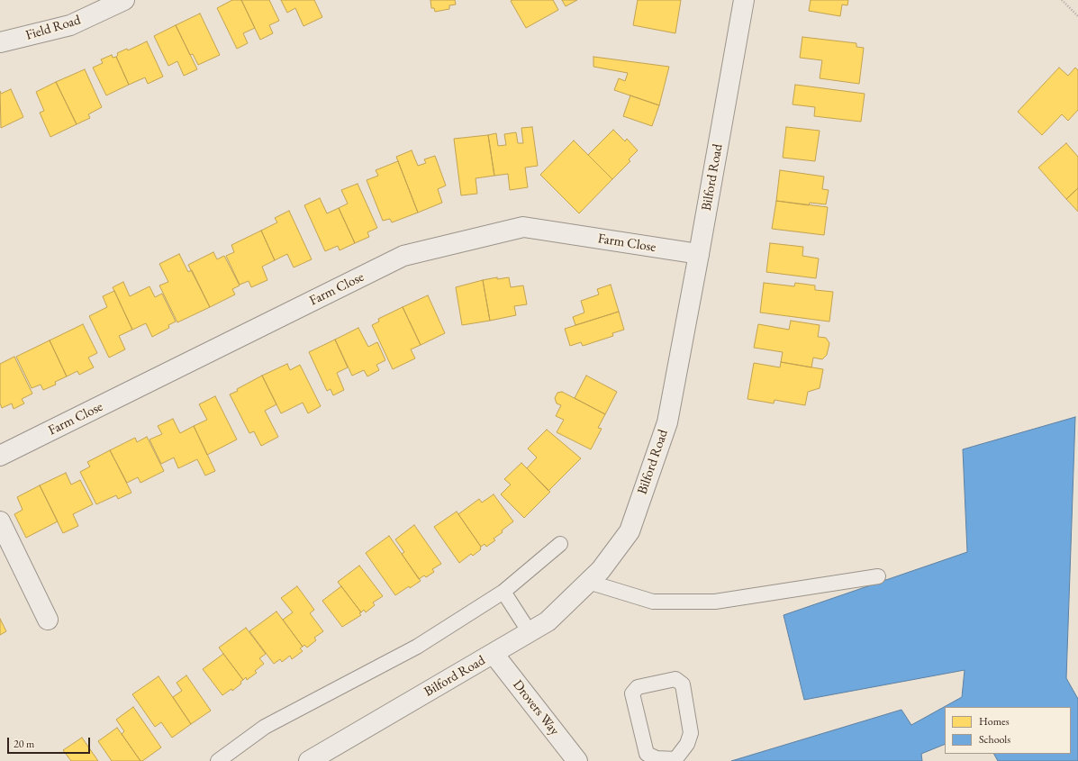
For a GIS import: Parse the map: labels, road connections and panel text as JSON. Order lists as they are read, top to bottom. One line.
{"streets":{"street":["Field Road","Bilford Road","Farm Close","Drovers Way"]},"crossings":[["Bilford Road","Farm Close"],["Bilford Road","Drovers Way"]],"legend":["Homes","Schools"],"scale_bar":"20 m"}
